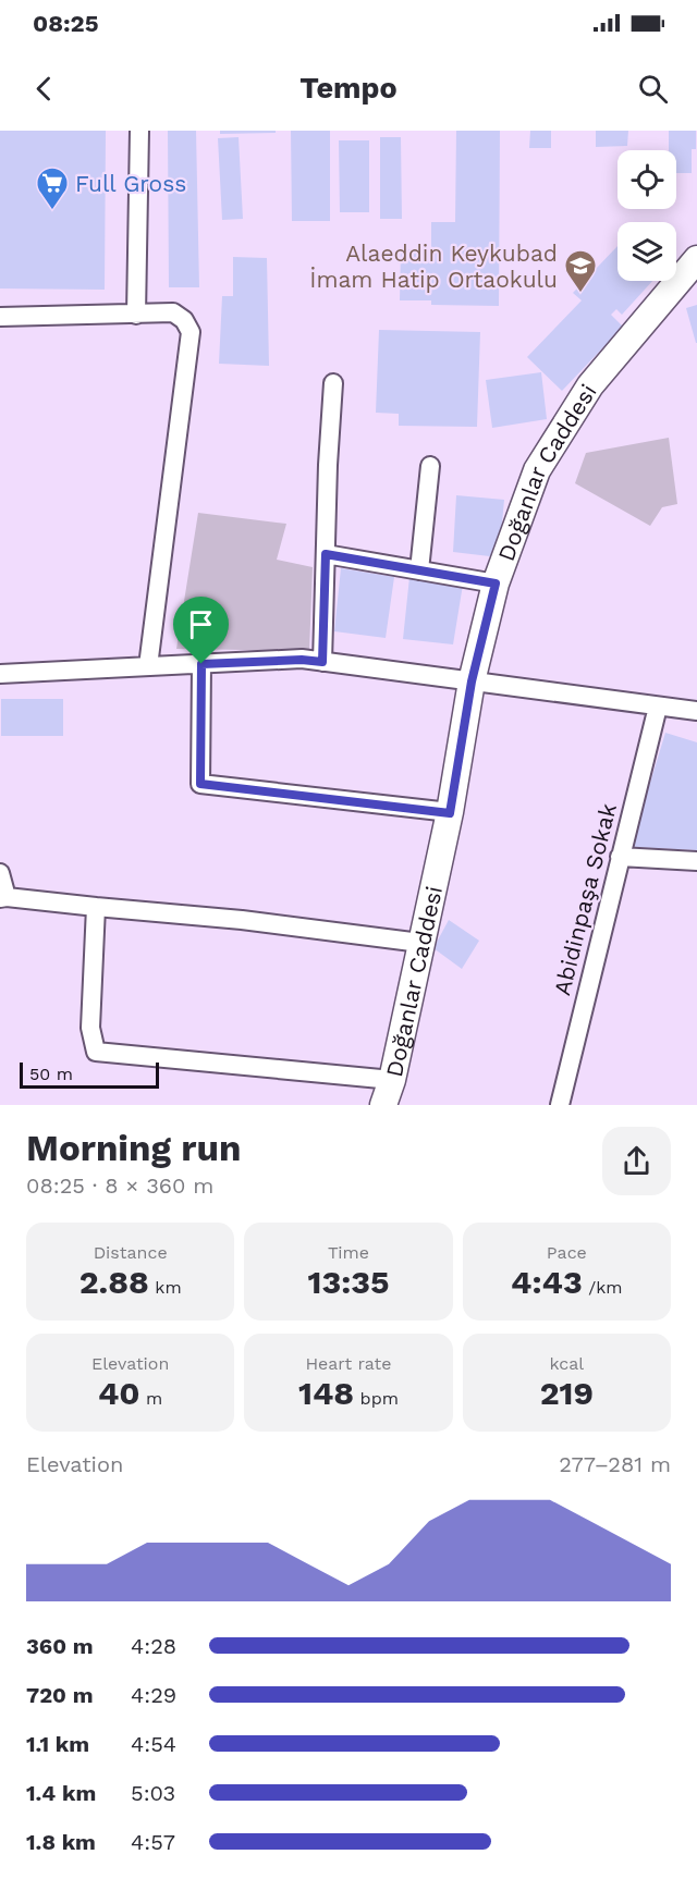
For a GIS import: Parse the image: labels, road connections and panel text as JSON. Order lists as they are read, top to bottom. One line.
{"streets":{"street":["Doğanlar Caddesi","Abidinpaşa Sokak"]},"places":{"supermarket":["Full Gross"],"school or university":["Alaeddin Keykubad İmam Hatip Ortaokulu"]},"scale_bar":"50 m","page":{"status":"08:25","header":"Tempo","scale":"50 m","heading":["Morning run","08:25 · 8 × 360 m"],"stats":[["Distance","2.88 km"],["Time","13:35"],["Pace","4:43 /km"],["Elevation","40 m"],["Heart rate","148 bpm"],["kcal","219"]],"chart":["Elevation","277–281 m"],"list":[{"name":"360 m","note":"4:28"},{"name":"720 m","note":"4:29"},{"name":"1.1 km","note":"4:54"},{"name":"1.4 km","note":"5:03"},{"name":"1.8 km","note":"4:57"}]}}
